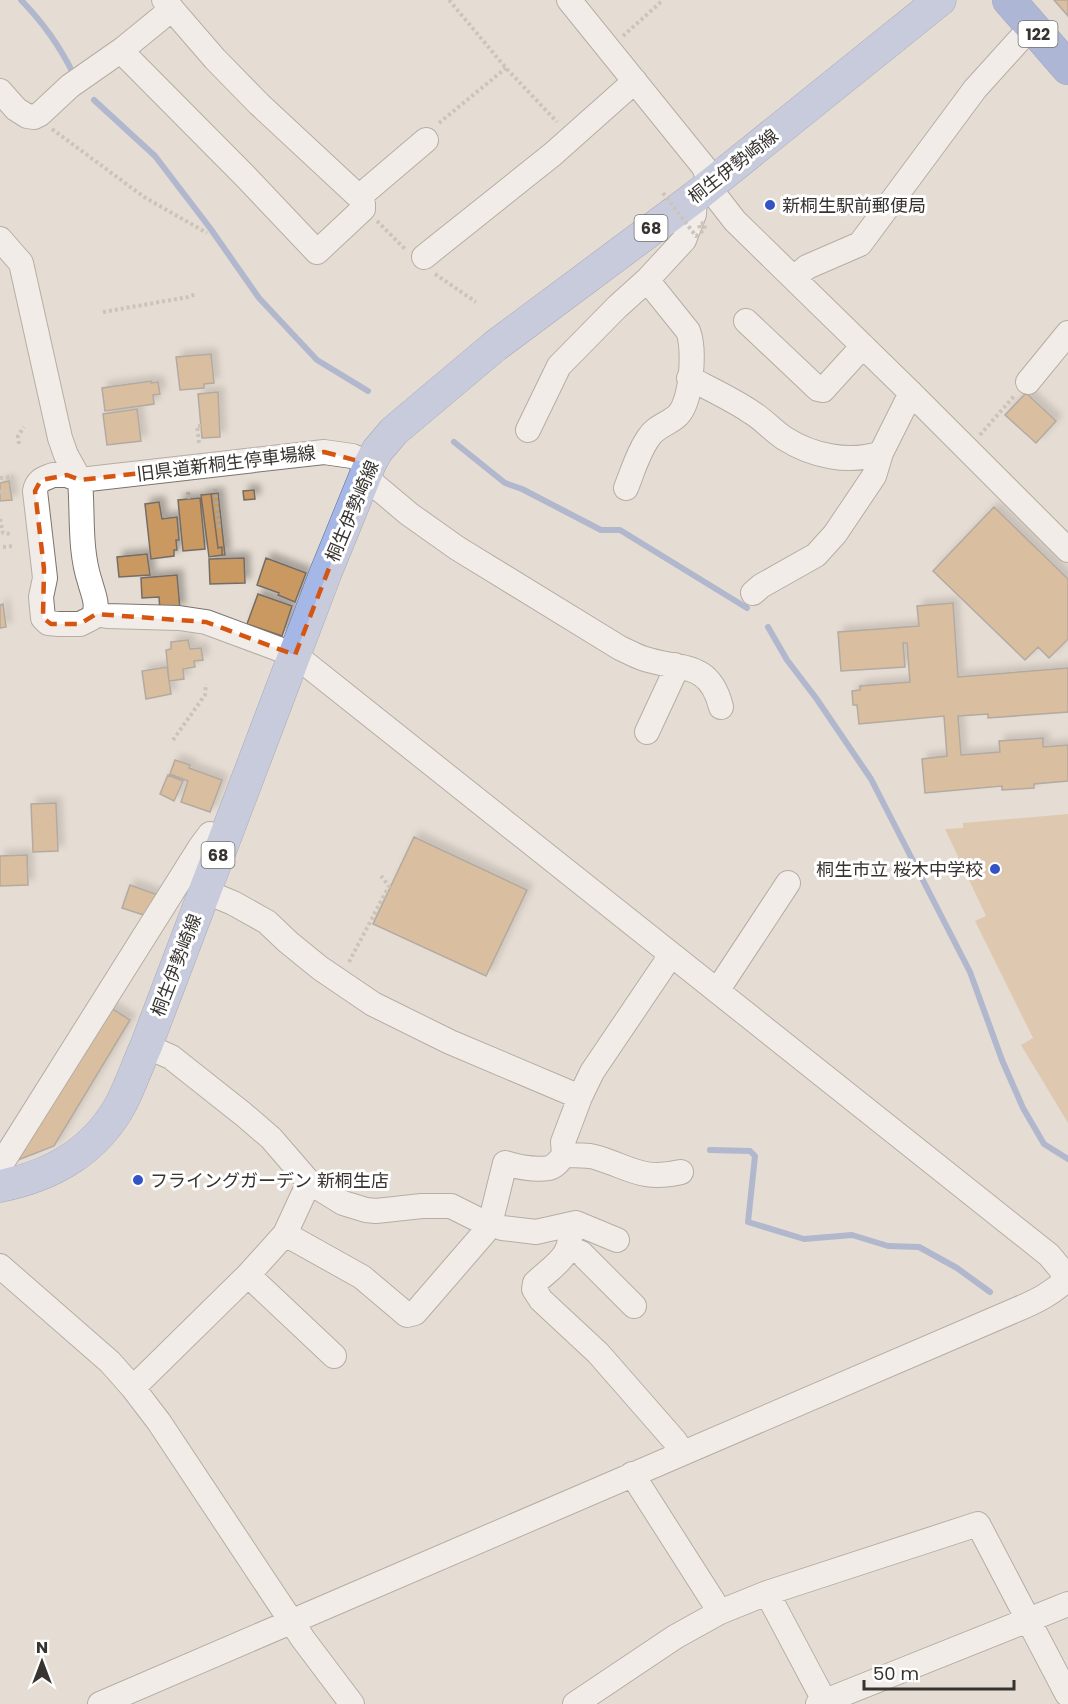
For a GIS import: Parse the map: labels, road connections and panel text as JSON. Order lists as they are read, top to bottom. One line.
{"streets":{"highway":["122"],"main road":["桐生伊勢崎線","68"],"street":["旧県道新桐生停車場線"]},"crossings":[["桐生伊勢崎線","旧県道新桐生停車場線"]],"places":["新桐生駅前郵便局","桐生市立 桜木中学校","フライングガーデン 新桐生店"],"scale_bar":"50 m","north":"top"}
